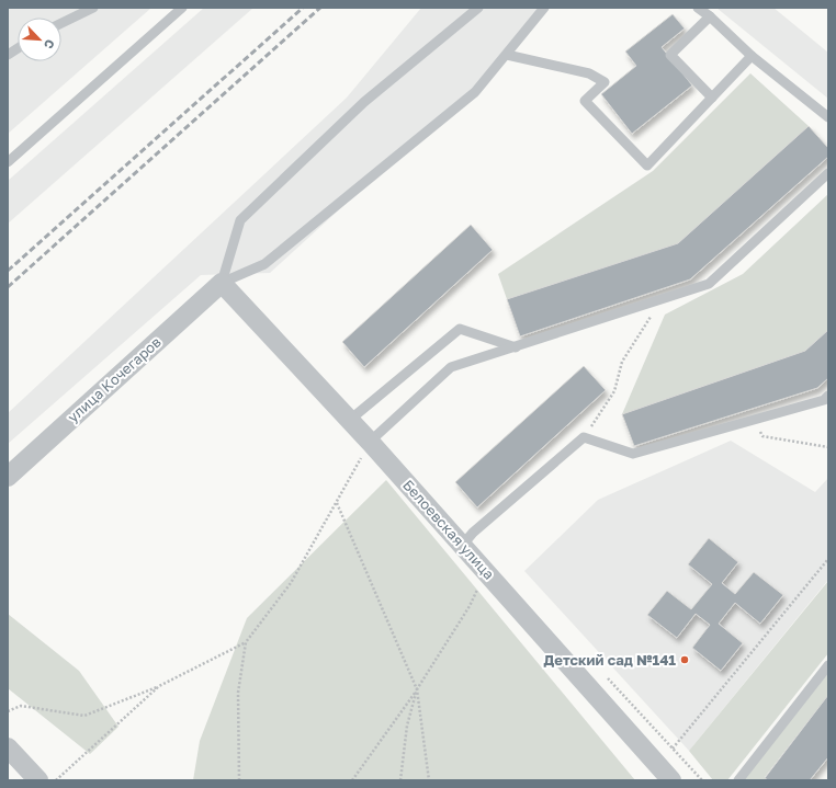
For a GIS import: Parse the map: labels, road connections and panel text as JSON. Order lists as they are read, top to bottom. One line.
{"streets":{"street":["улица Кочегаров","Белоевская улица"]},"crossings":[["улица Кочегаров","Белоевская улица"]],"places":["Детский сад №141"],"north":"bottom right"}
